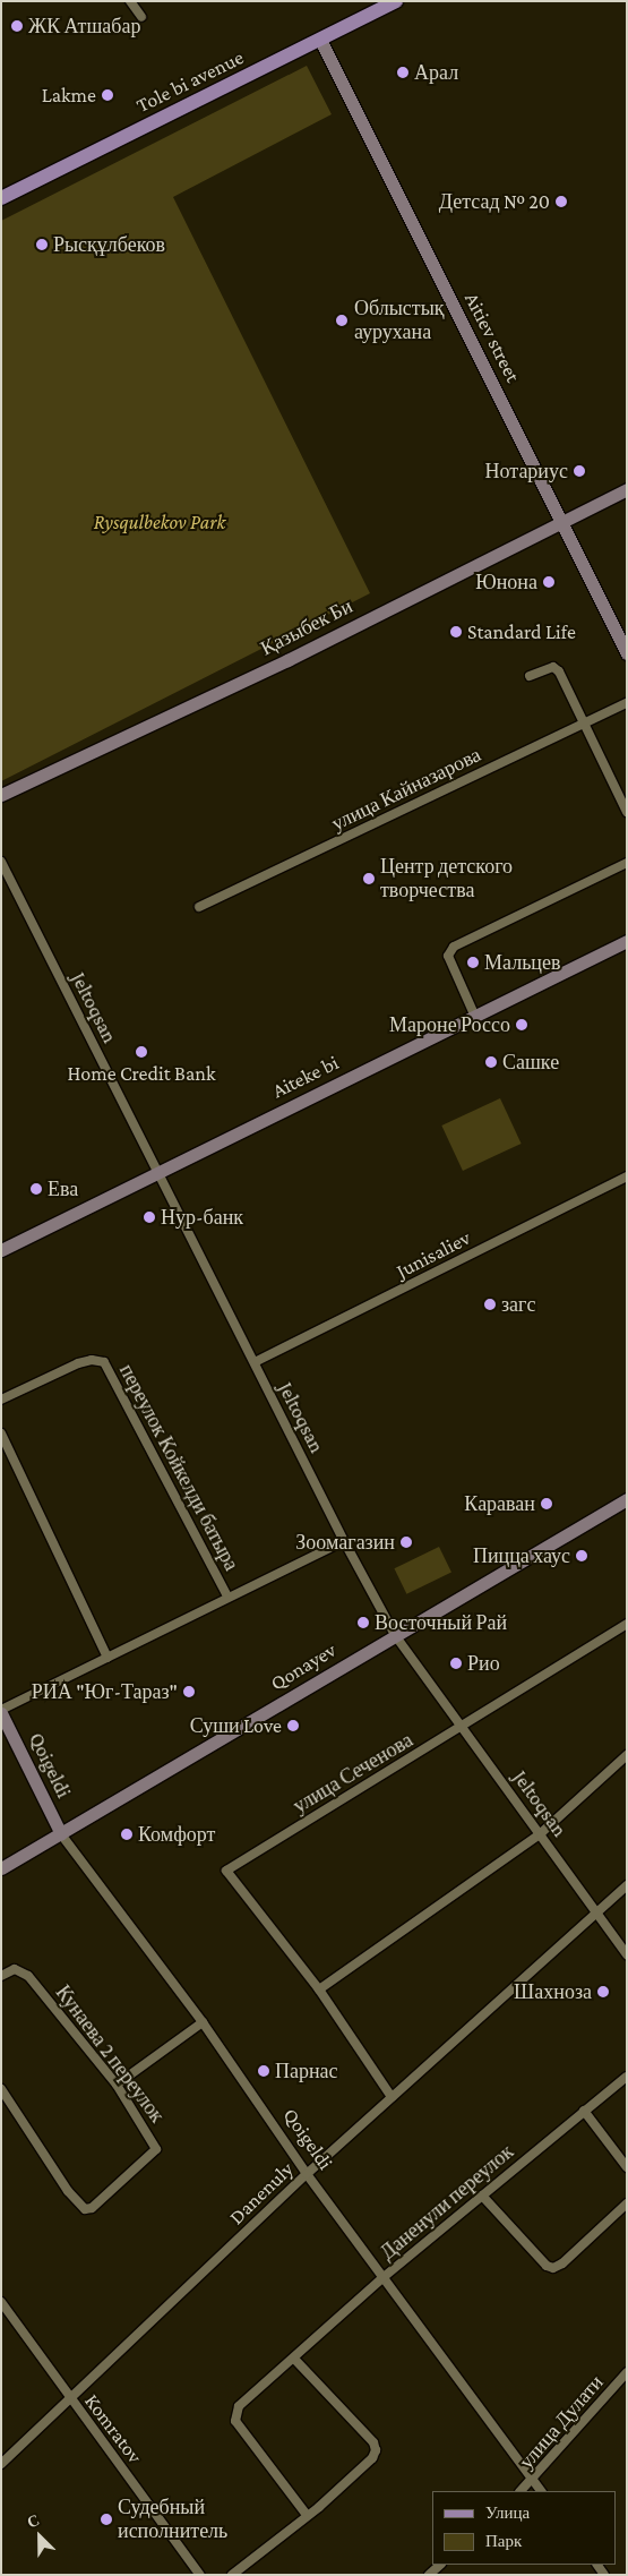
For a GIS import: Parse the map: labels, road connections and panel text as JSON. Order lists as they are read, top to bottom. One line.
{"streets":{"main road":["Tole bi avenue"],"street":["Aitiev street","Қазыбек Би","улица Кайназарова","Jeltoqsan","Aiteke bi","Junisaliev","переулок Койкелди батыра","Qonayev","Qoigeldi","улица Сеченова","Кунаева 2 переулок","Danenuly","Даненули переулок","улица Дулати","Komratov"]},"crossings":[["Tole bi avenue","Aitiev street"],["Aitiev street","Қазыбек Би"],["Jeltoqsan","Aiteke bi"],["Jeltoqsan","Junisaliev"],["Jeltoqsan","переулок Койкелди батыра"],["Jeltoqsan","Qonayev"],["Jeltoqsan","улица Сеченова"],["Jeltoqsan","Danenuly"],["переулок Койкелди батыра","Qoigeldi"],["Qonayev","Qoigeldi"],["Qoigeldi","Danenuly"],["Qoigeldi","Даненули переулок"],["Qoigeldi","улица Дулати"],["улица Сеченова","Danenuly"],["Danenuly","Komratov"]],"parks":["Rysqulbekov Park"],"places":["ЖК Атшабар","Арал","Lakme","Детсад № 20","Рысқұлбеков","Облыстық аурухана","Нотариус","Юнона","Standard Life","Центр детского творчества","Мальцев","Мароне Россо","Home Credit Bank","Сашке","Ева","Нур-банк","загс","Караван","Зоомагазин","Пицца хаус","Восточный Рай","Рио","РИА \"Юг-Тараз\"","Суши Love","Комфорт","Шахноза","Парнас","Судебный исполнитель"],"legend":["Улица","Парк"],"north":"top left"}
